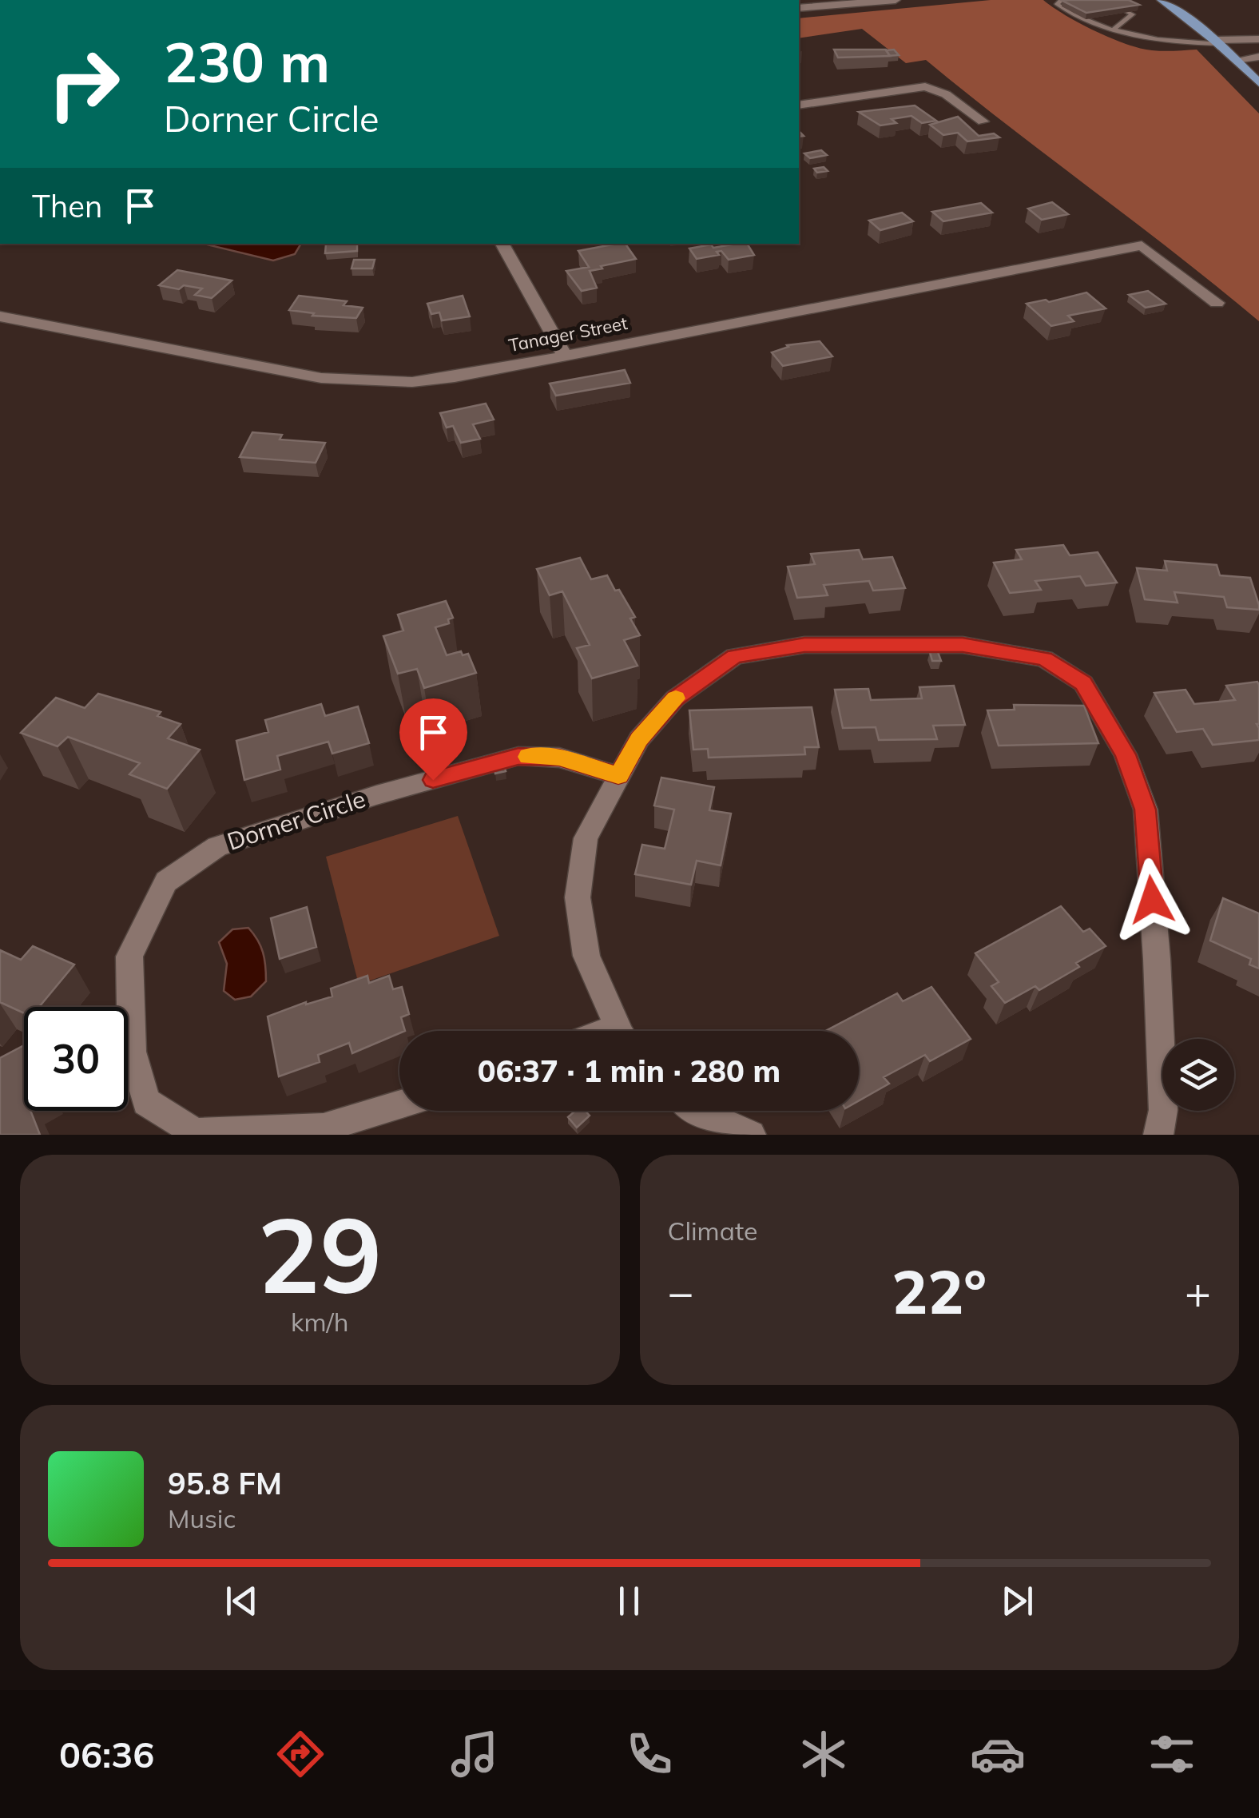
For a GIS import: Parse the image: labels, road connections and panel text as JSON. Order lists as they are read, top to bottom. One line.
{"streets":{"street":["Tanager Street","Dorner Circle"]},"page":{"turn":["230 m","Dorner Circle"],"then":"Then","limit":"30","trip":"06:37 · 1 min · 280 m","tile":[["29","km/h"],"Climate"],"heat":["−","22°","+"],"song":["95.8 FM","Music"],"tabs":"06:36"}}
